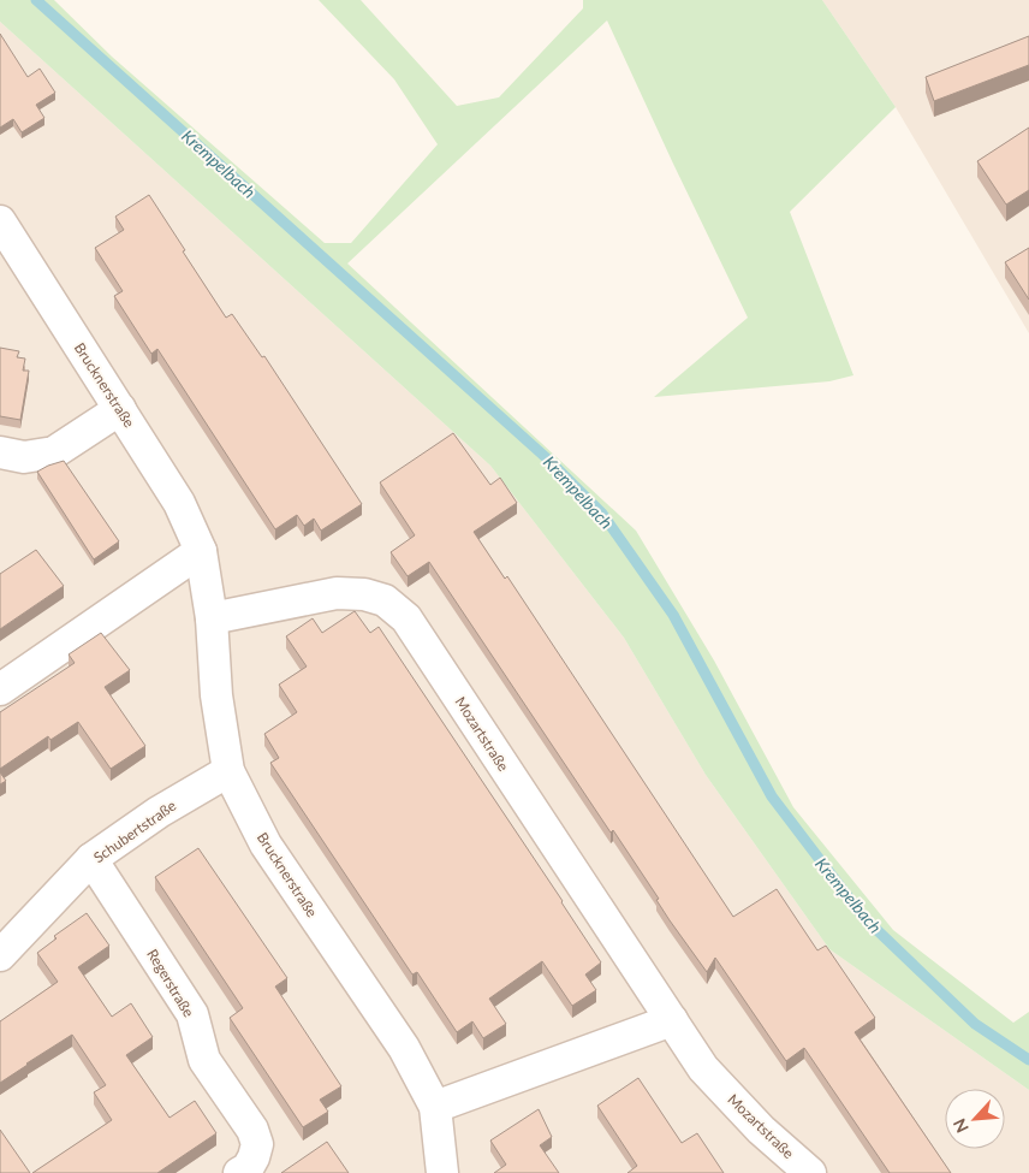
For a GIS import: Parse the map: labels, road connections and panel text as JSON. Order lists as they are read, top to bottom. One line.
{"streets":{"street":["Brucknerstraße","Mozartstraße","Schubertstraße","Regerstraße"]},"crossings":[["Brucknerstraße","Mozartstraße"],["Brucknerstraße","Schubertstraße"],["Schubertstraße","Regerstraße"]],"water":["Krempelbach"],"north":"bottom left"}
